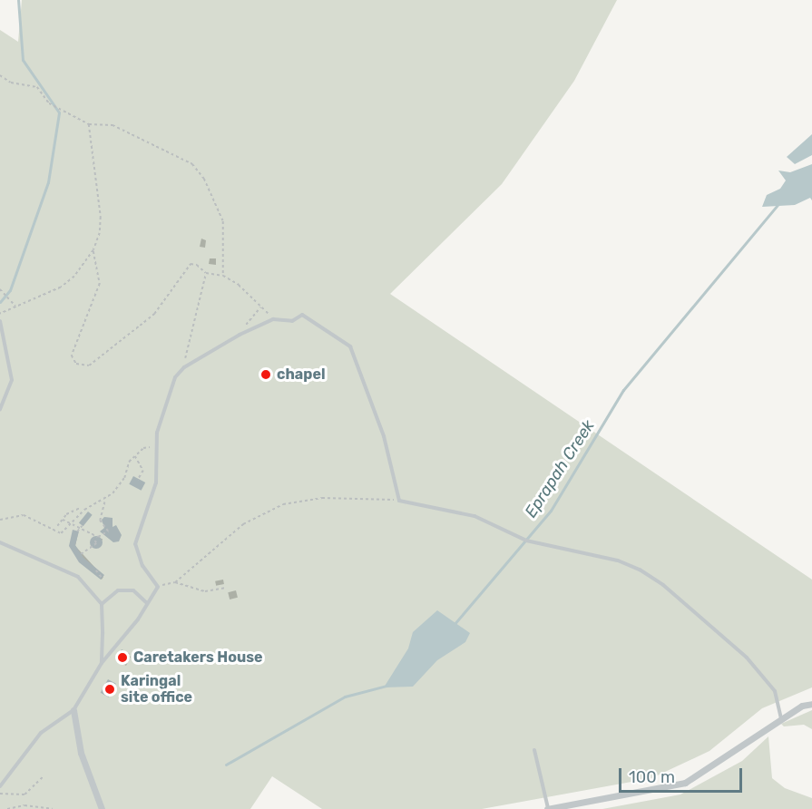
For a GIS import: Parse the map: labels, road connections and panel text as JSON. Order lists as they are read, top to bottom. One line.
{"water":["Eprapah Creek"],"places":["chapel","Caretakers House","Karingal site office"],"scale_bar":"100 m"}
